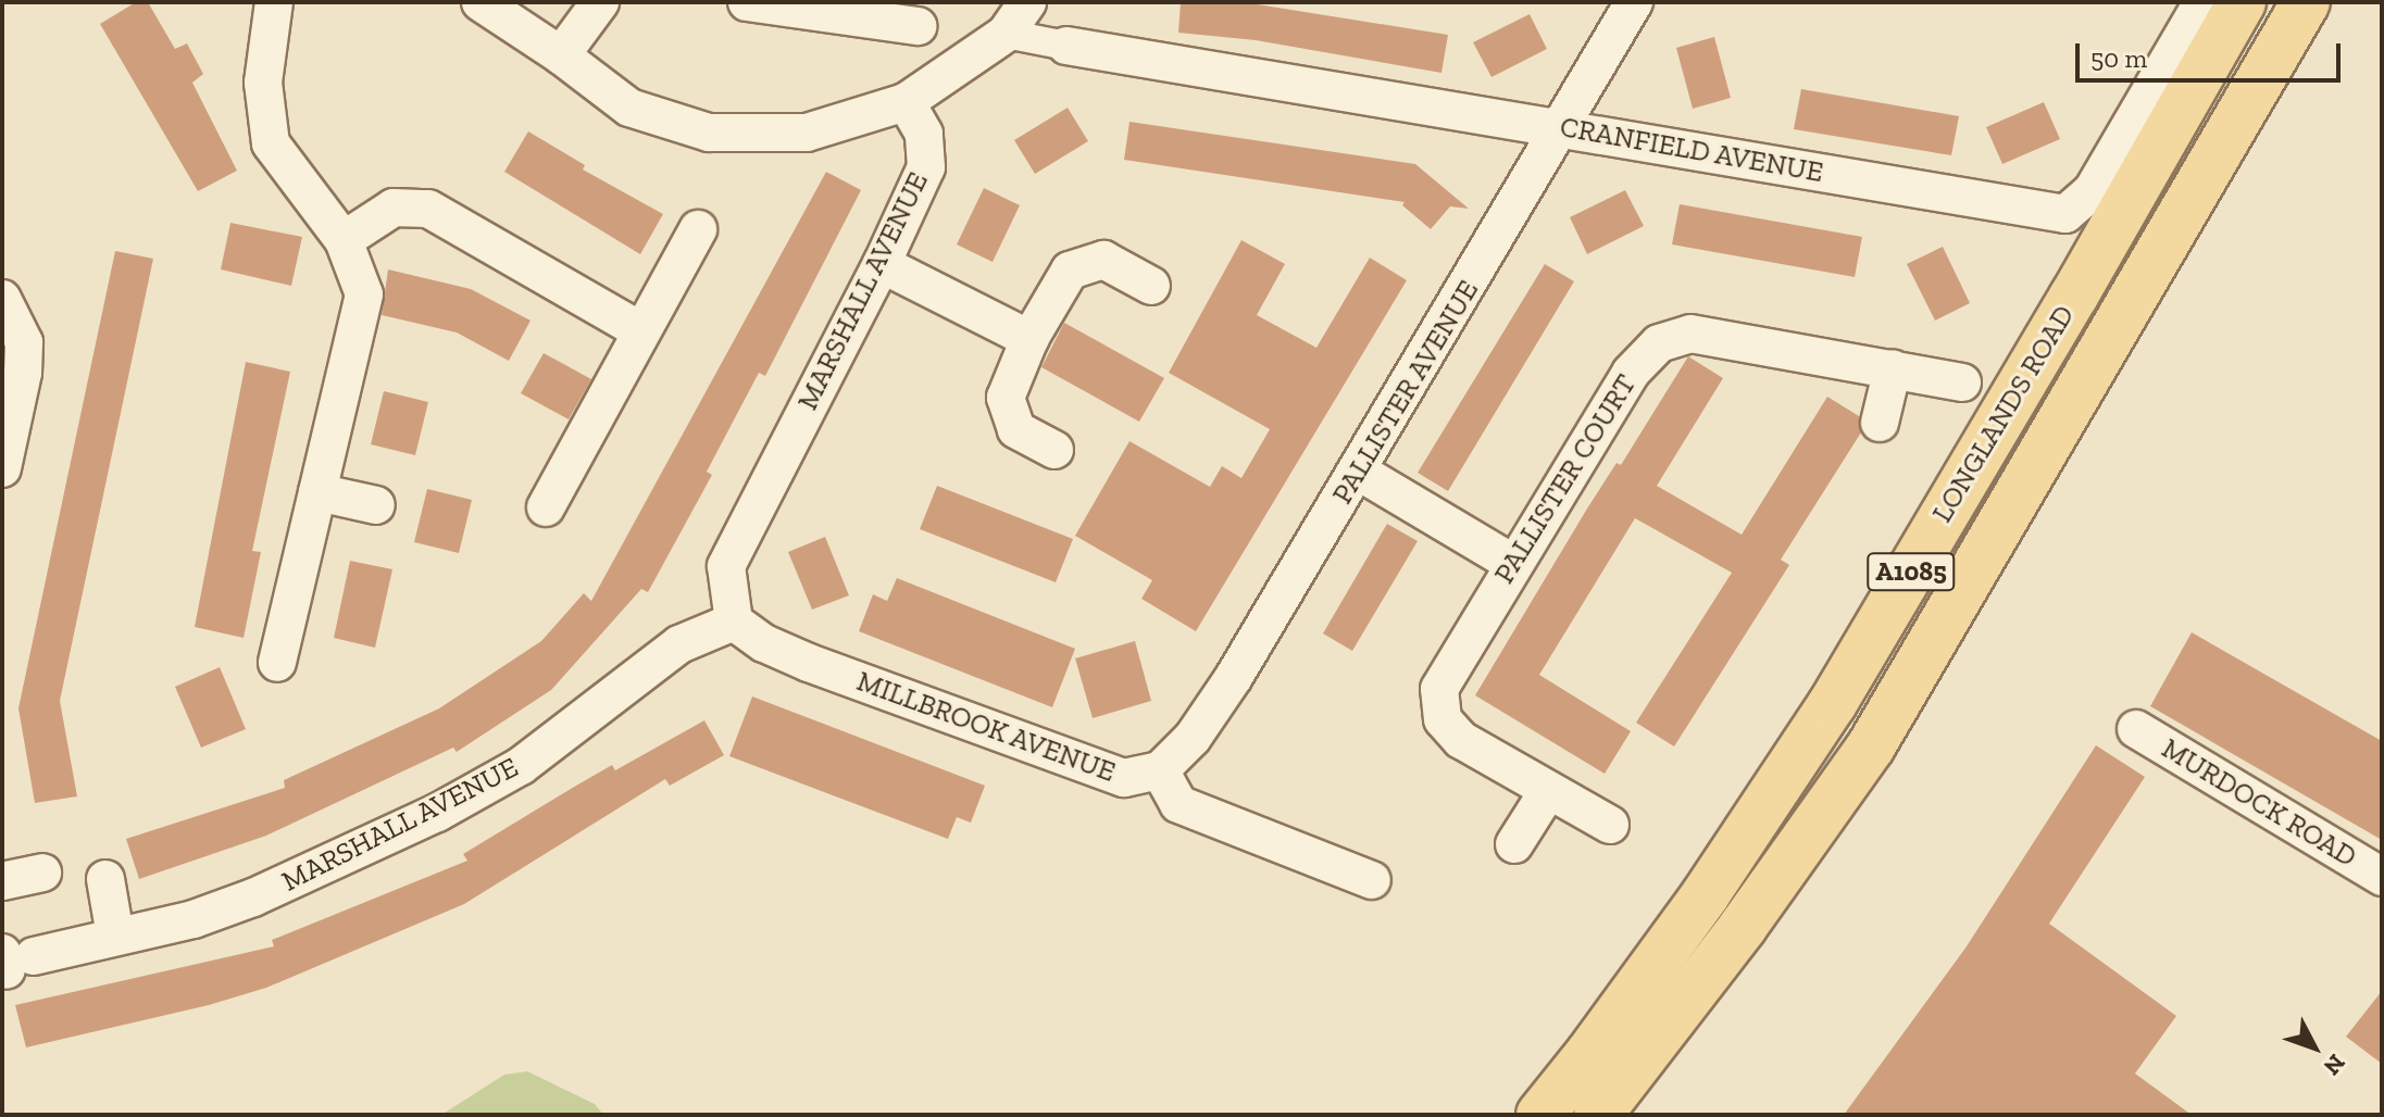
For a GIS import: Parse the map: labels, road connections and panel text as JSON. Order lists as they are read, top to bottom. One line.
{"streets":{"main road":["LONGLANDS ROAD","A1085"],"street":["CRANFIELD AVENUE","MARSHALL AVENUE","PALLISTER AVENUE","PALLISTER COURT","MILLBROOK AVENUE","MURDOCK ROAD"]},"crossings":[["CRANFIELD AVENUE","PALLISTER AVENUE"],["MARSHALL AVENUE","MILLBROOK AVENUE"],["PALLISTER AVENUE","MILLBROOK AVENUE"]],"scale_bar":"50 m","north":"bottom right"}
